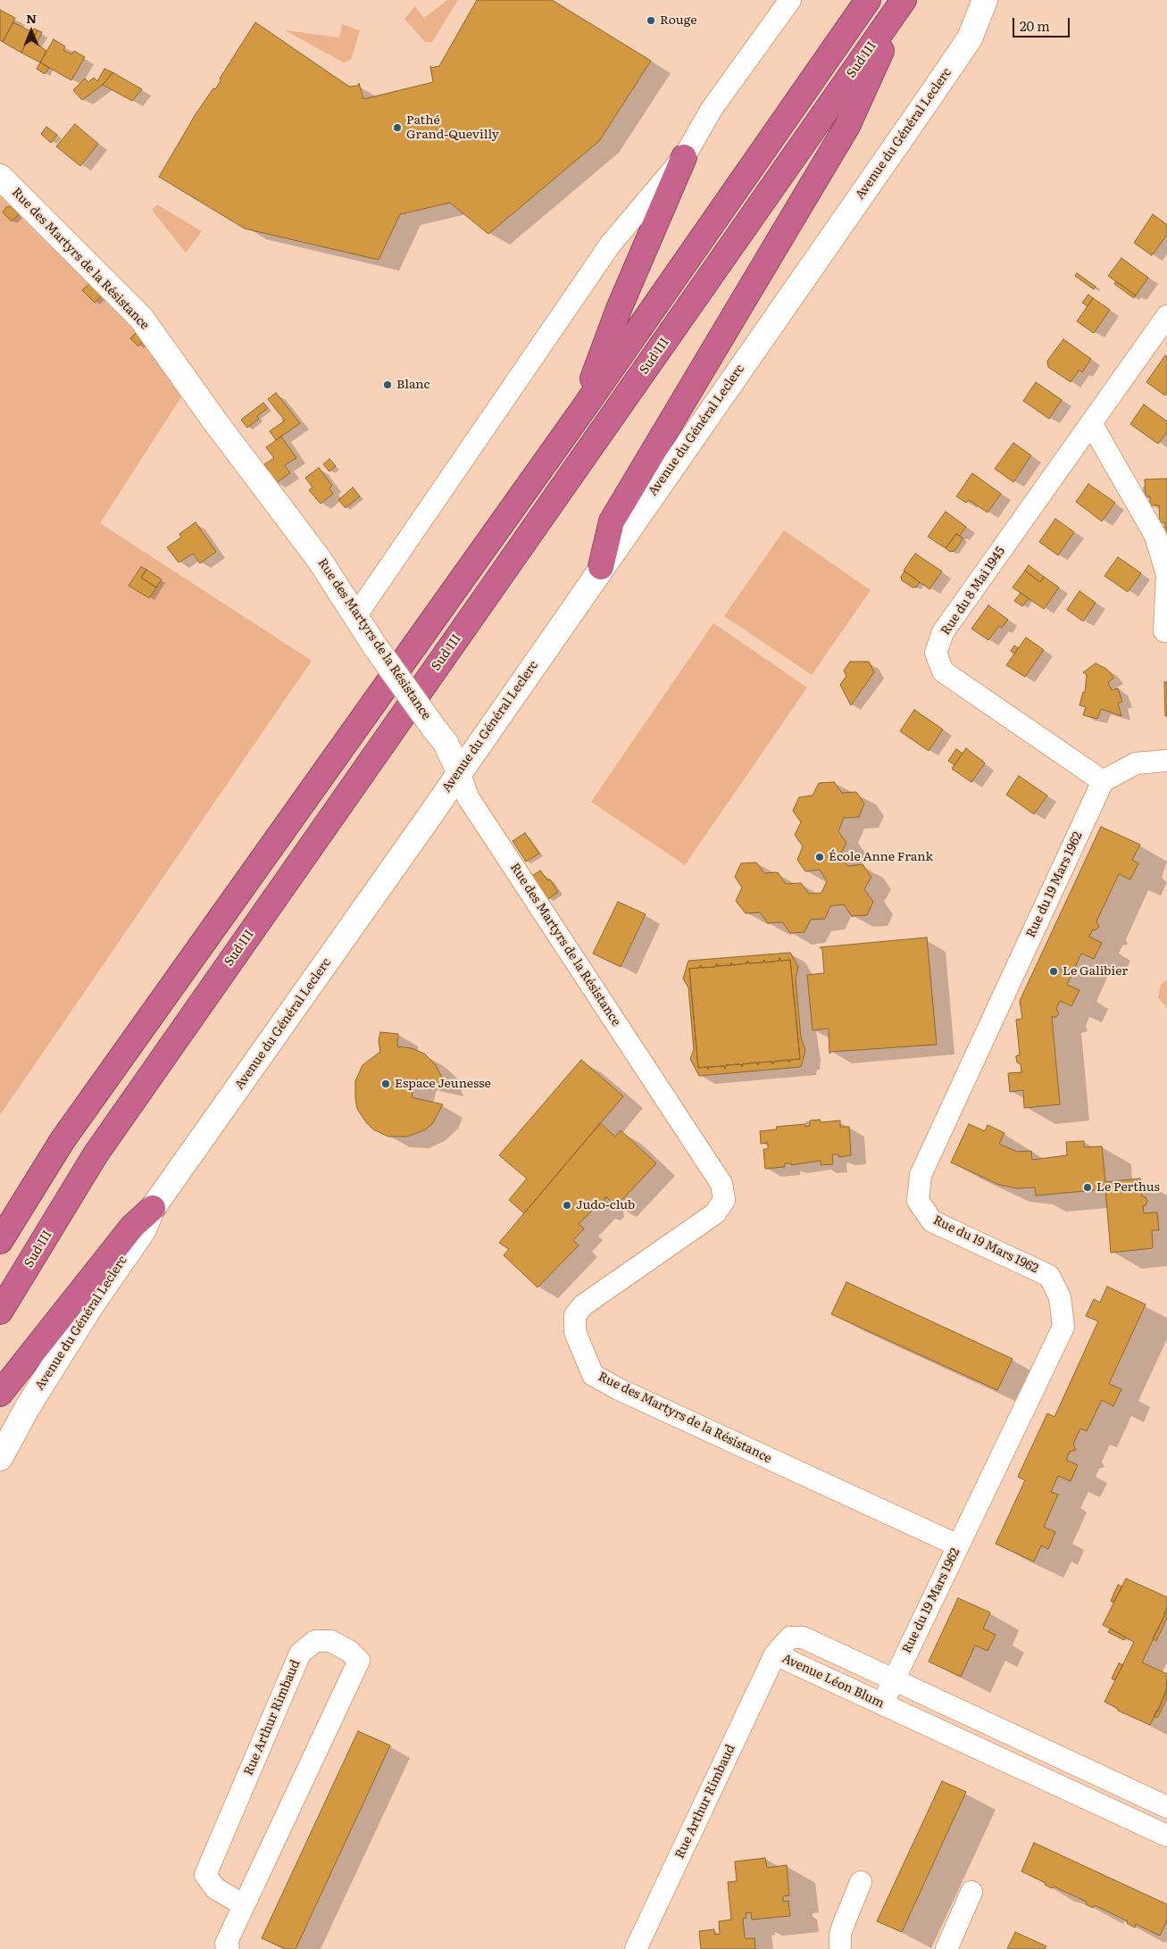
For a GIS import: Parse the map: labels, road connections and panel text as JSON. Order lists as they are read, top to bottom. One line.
{"streets":{"highway":["Sud III"],"street":["Avenue du Général Leclerc","Rue des Martyrs de la Résistance","Rue du 8 Mai 1945","Rue du 19 Mars 1962","Avenue Léon Blum","Rue Arthur Rimbaud"]},"crossings":[["Avenue du Général Leclerc","Rue des Martyrs de la Résistance"],["Rue des Martyrs de la Résistance","Rue du 19 Mars 1962"],["Rue du 8 Mai 1945","Rue du 19 Mars 1962"],["Rue du 19 Mars 1962","Avenue Léon Blum"],["Avenue Léon Blum","Rue Arthur Rimbaud"]],"places":["Rouge","Pathé Grand-Quevilly","Blanc","École Anne Frank","Le Galibier","Espace Jeunesse","Le Perthus","Judo-club"],"scale_bar":"20 m","north":"top"}
